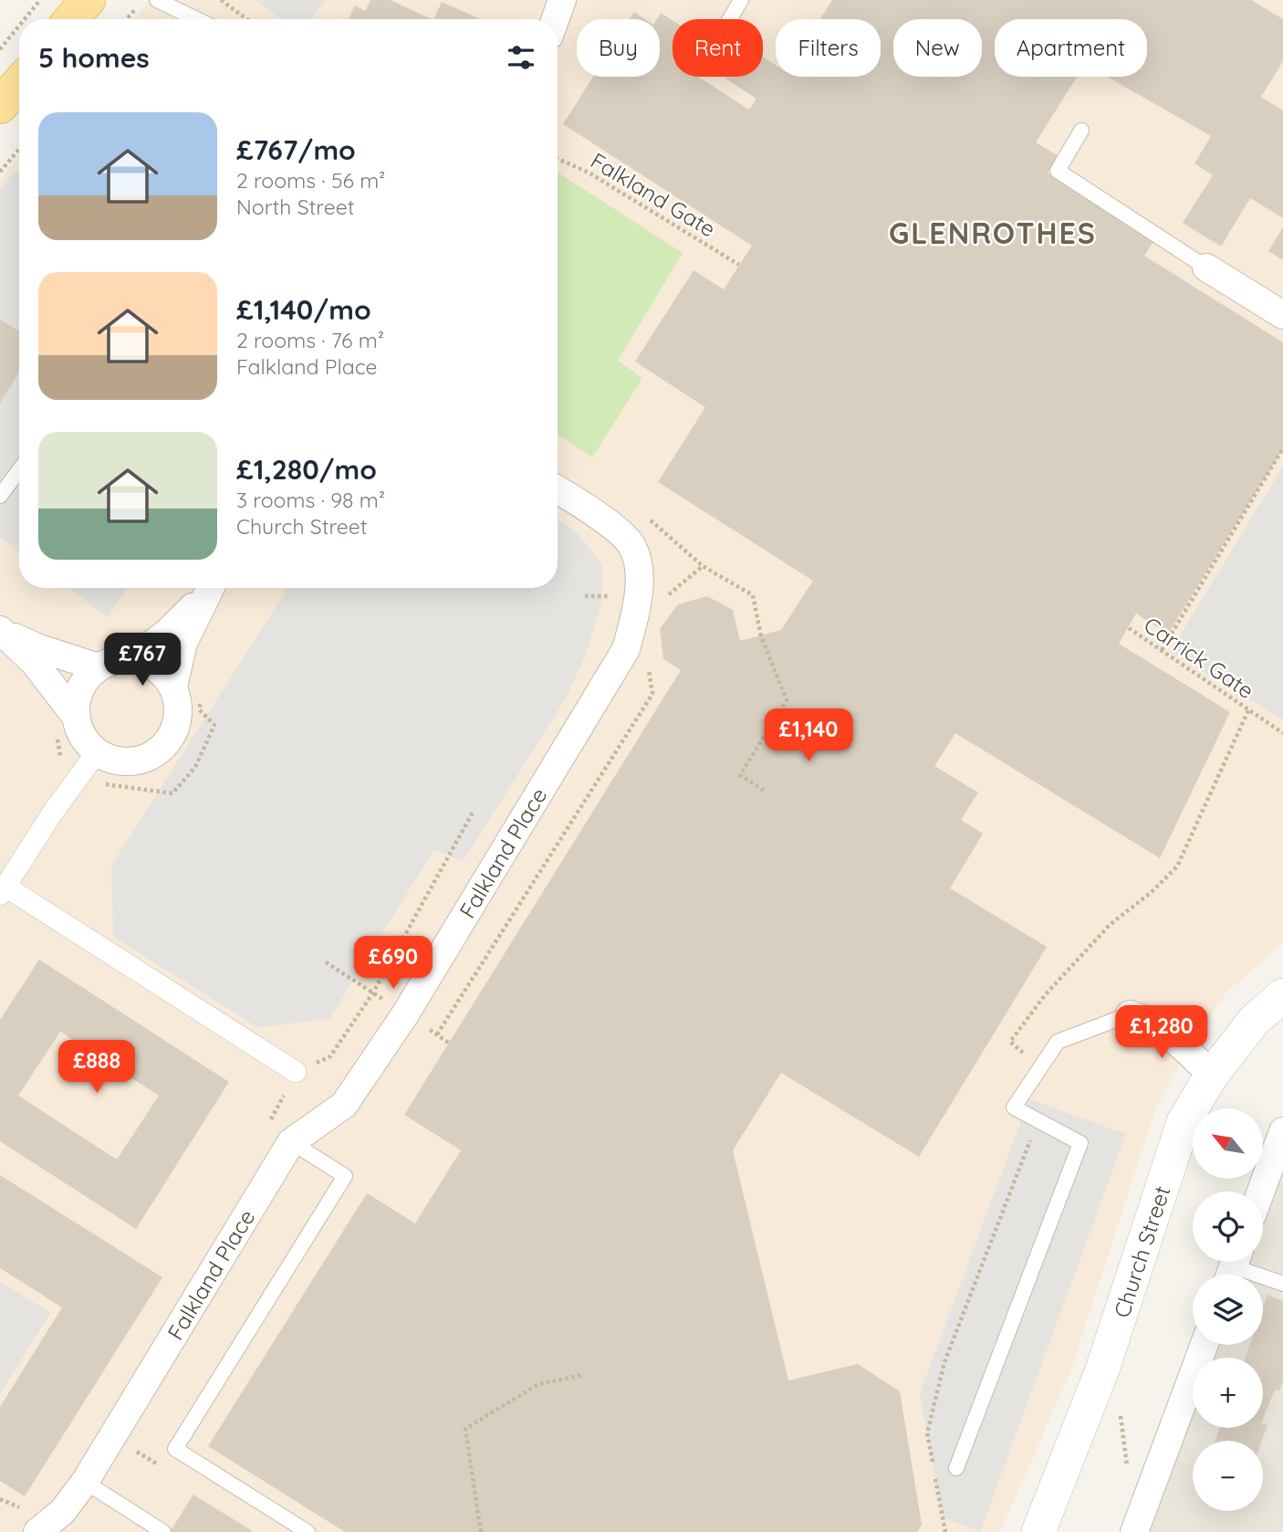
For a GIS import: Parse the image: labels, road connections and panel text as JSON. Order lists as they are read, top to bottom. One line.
{"streets":{"street":["Falkland Place","Church Street"],"path":["Falkland Gate","Carrick Gate"]},"districts":["GLENROTHES"],"north":"top left","page":{"chip":["Buy","Rent","Filters","New","Apartment"],"heading":"5 homes","list":[{"name":"£767/mo","note":"2 rooms · 56 m² · North Street"},{"name":"£1,140/mo","note":"2 rooms · 76 m² · Falkland Place"},{"name":"£1,280/mo","note":"3 rooms · 98 m² · Church Street"}],"price":["£767","£1,140","£690","£1,280","£888"],"map_buttons":["+","−"]}}
